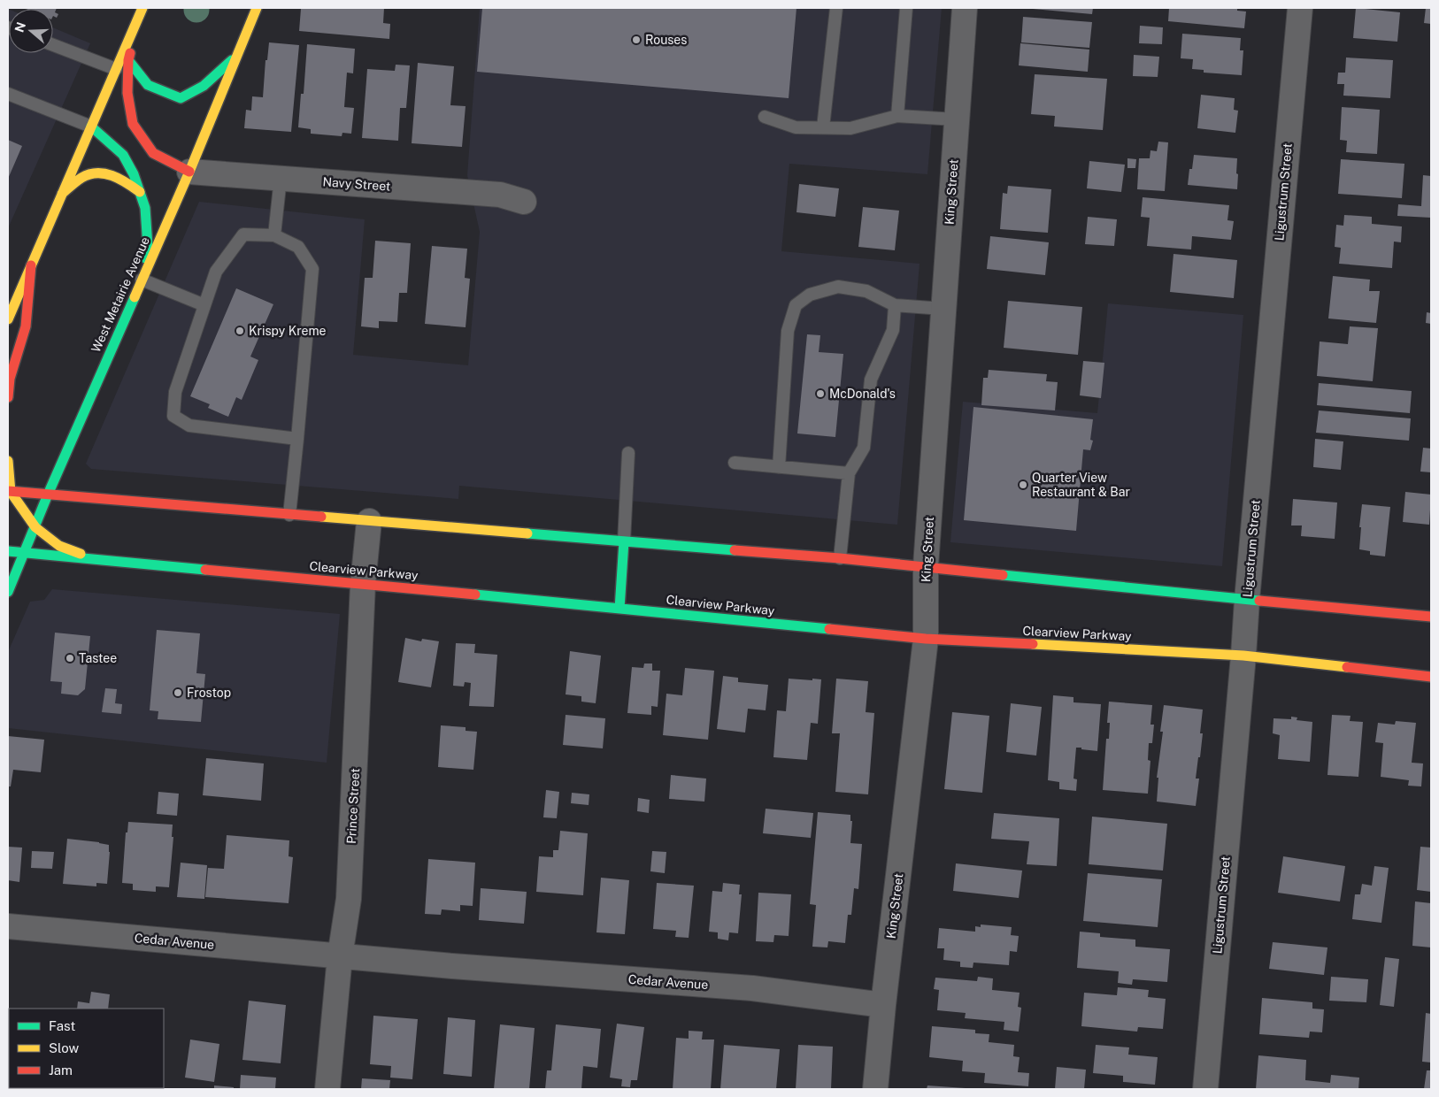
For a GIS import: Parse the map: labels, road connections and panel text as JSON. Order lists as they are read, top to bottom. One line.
{"streets":{"main road":["West Metairie Avenue","Clearview Parkway"],"street":["Navy Street","King Street","Ligustrum Street","Prince Street","Cedar Avenue"]},"crossings":[["Navy Street","West Metairie Avenue"],["King Street","Clearview Parkway"],["King Street","Cedar Avenue"],["Ligustrum Street","Clearview Parkway"],["West Metairie Avenue","Clearview Parkway"],["Clearview Parkway","Prince Street"],["Prince Street","Cedar Avenue"]],"places":["Rouses","Krispy Kreme","McDonald's","Quarter View Restaurant & Bar","Tastee","Frostop"],"legend":["Fast","Slow","Jam"],"north":"left"}
